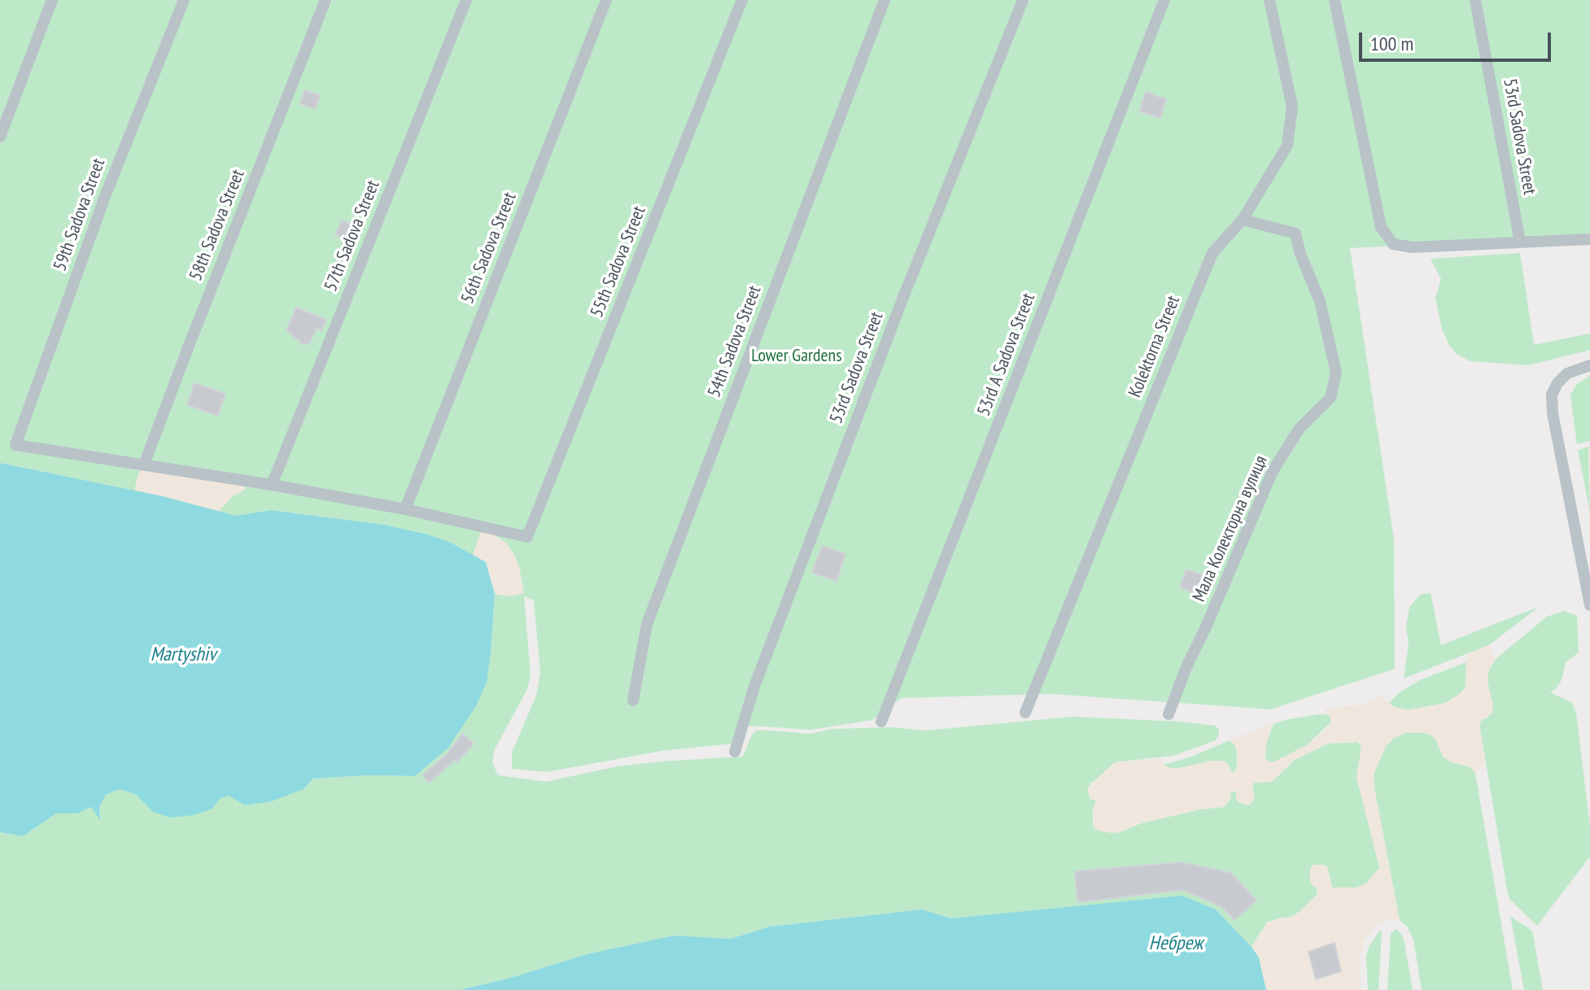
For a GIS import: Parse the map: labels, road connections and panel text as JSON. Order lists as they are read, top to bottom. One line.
{"streets":{"street":["53rd Sadova Street","59th Sadova Street","58th Sadova Street","57th Sadova Street","56th Sadova Street","55th Sadova Street","54th Sadova Street","Kolektorna Street","53rd A Sadova Street","Мала Колекторна вулиця"]},"crossings":[["59th Sadova Street","58th Sadova Street"],["56th Sadova Street","55th Sadova Street"],["Kolektorna Street","Мала Колекторна вулиця"]],"water":["Martyshiv","Небреж"],"parks":["Lower Gardens"],"scale_bar":"100 m"}
